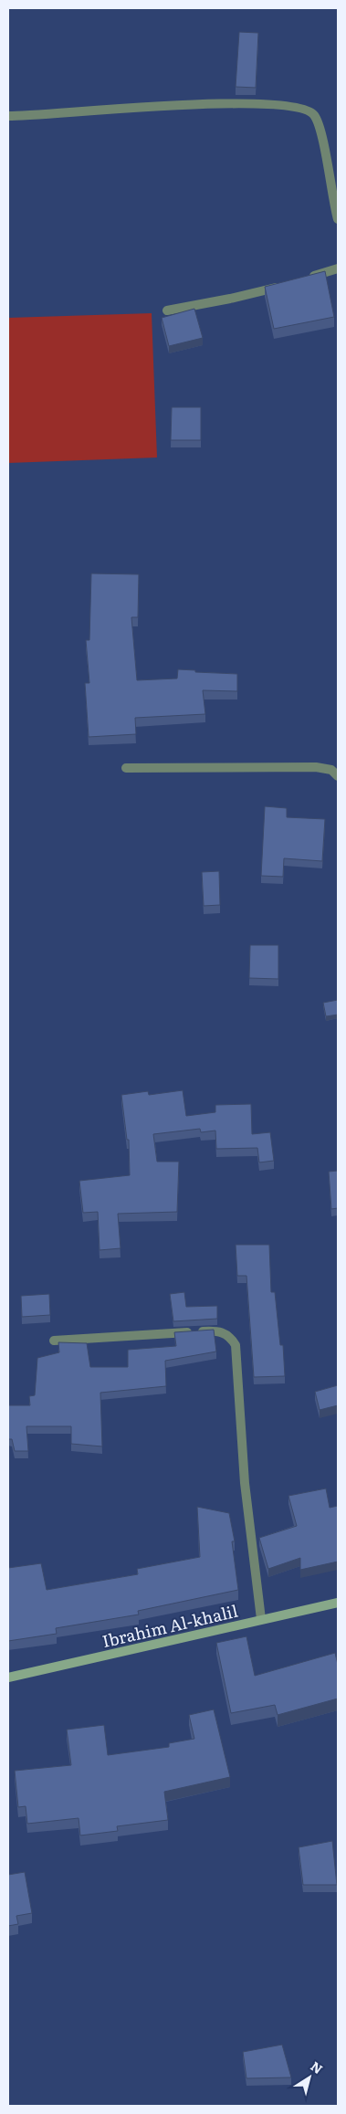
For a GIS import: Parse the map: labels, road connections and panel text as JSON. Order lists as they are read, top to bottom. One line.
{"streets":{"street":["Ibrahim Al-khalil"]},"north":"top right"}
